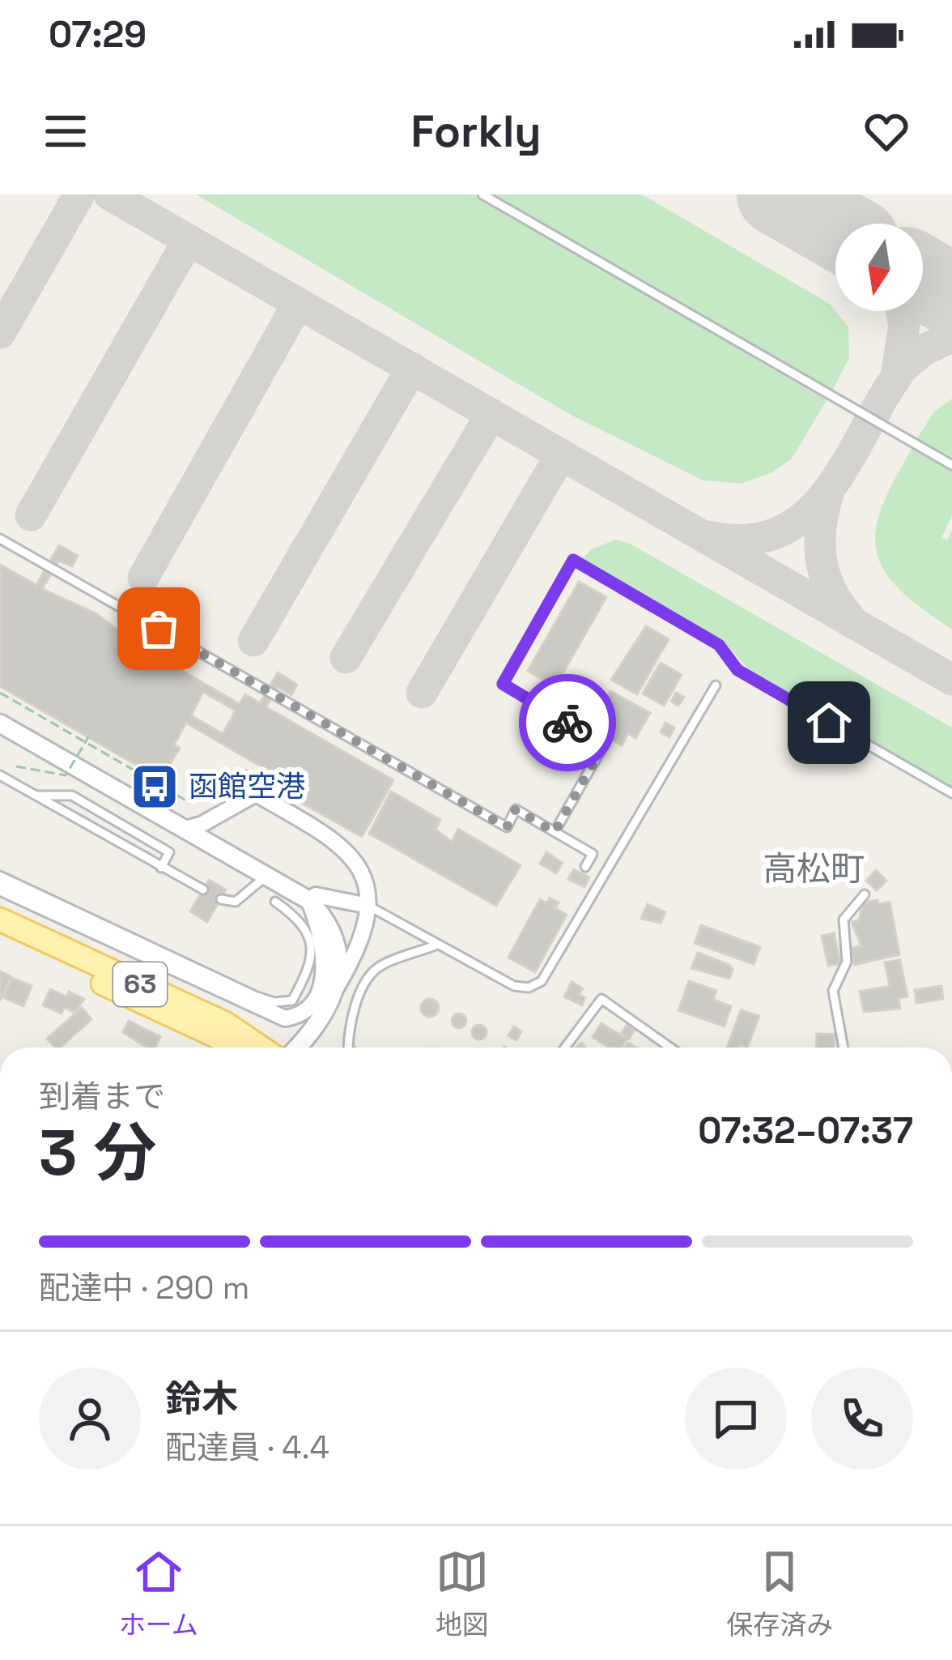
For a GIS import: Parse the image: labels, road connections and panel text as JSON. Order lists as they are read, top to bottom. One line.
{"streets":{"main road":["63"]},"districts":["高松町"],"places":{"bus stop":["函館空港"]},"north":"bottom","page":{"status":"07:29","header":"Forkly","heading":["3 分","到着まで","07:32–07:37"],"panel":["鈴木","配達員 · 4.4"],"bar":"配達中 · 290 m","tabs":["ホーム","地図","保存済み"]}}
